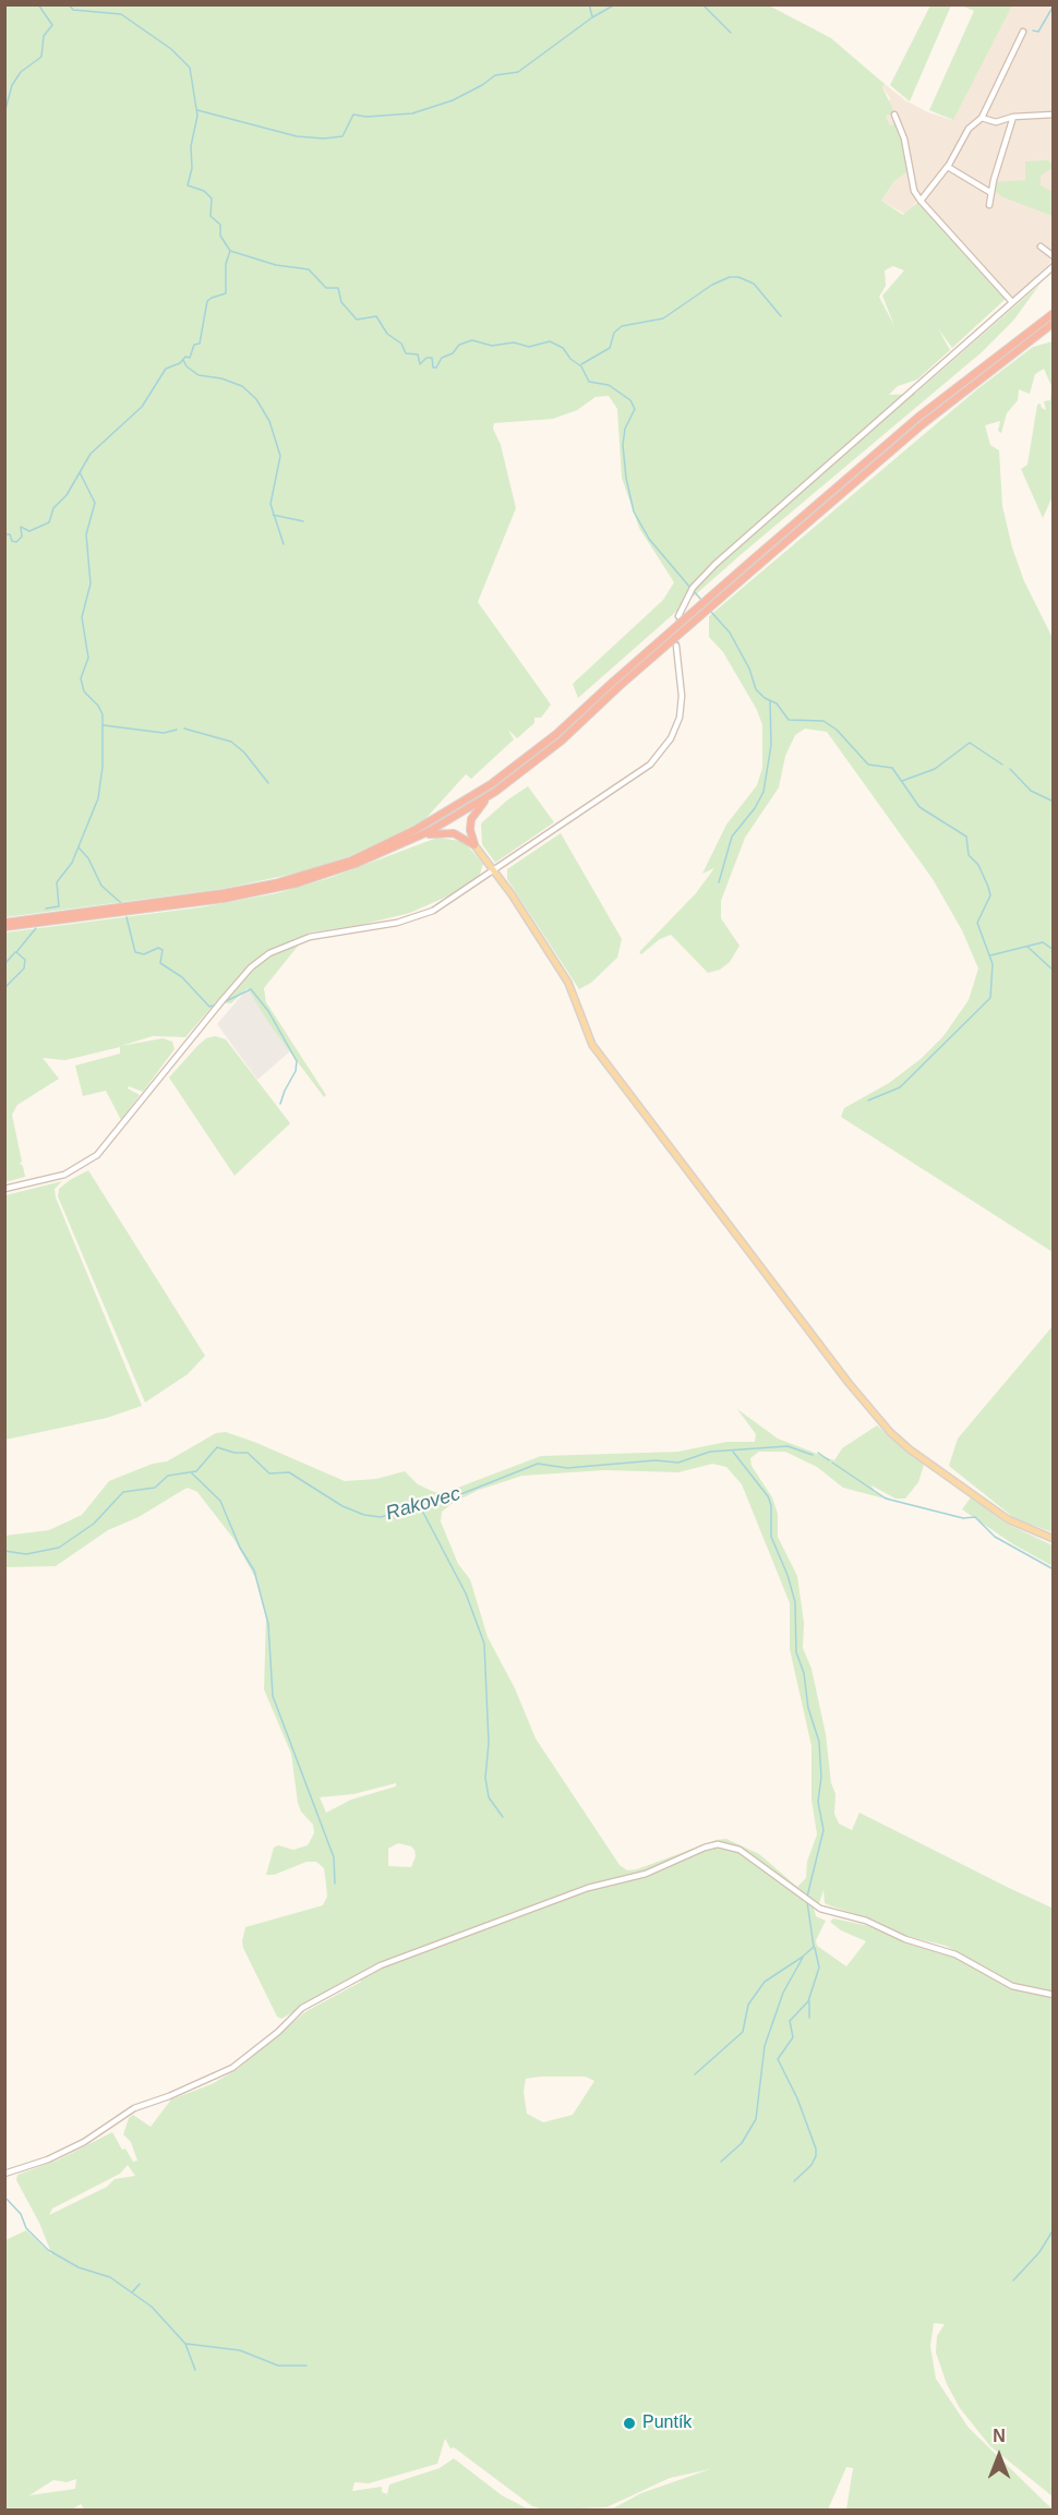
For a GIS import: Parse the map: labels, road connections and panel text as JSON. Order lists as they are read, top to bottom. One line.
{"water":["Rakovec"],"places":["Puntík"],"north":"top"}
